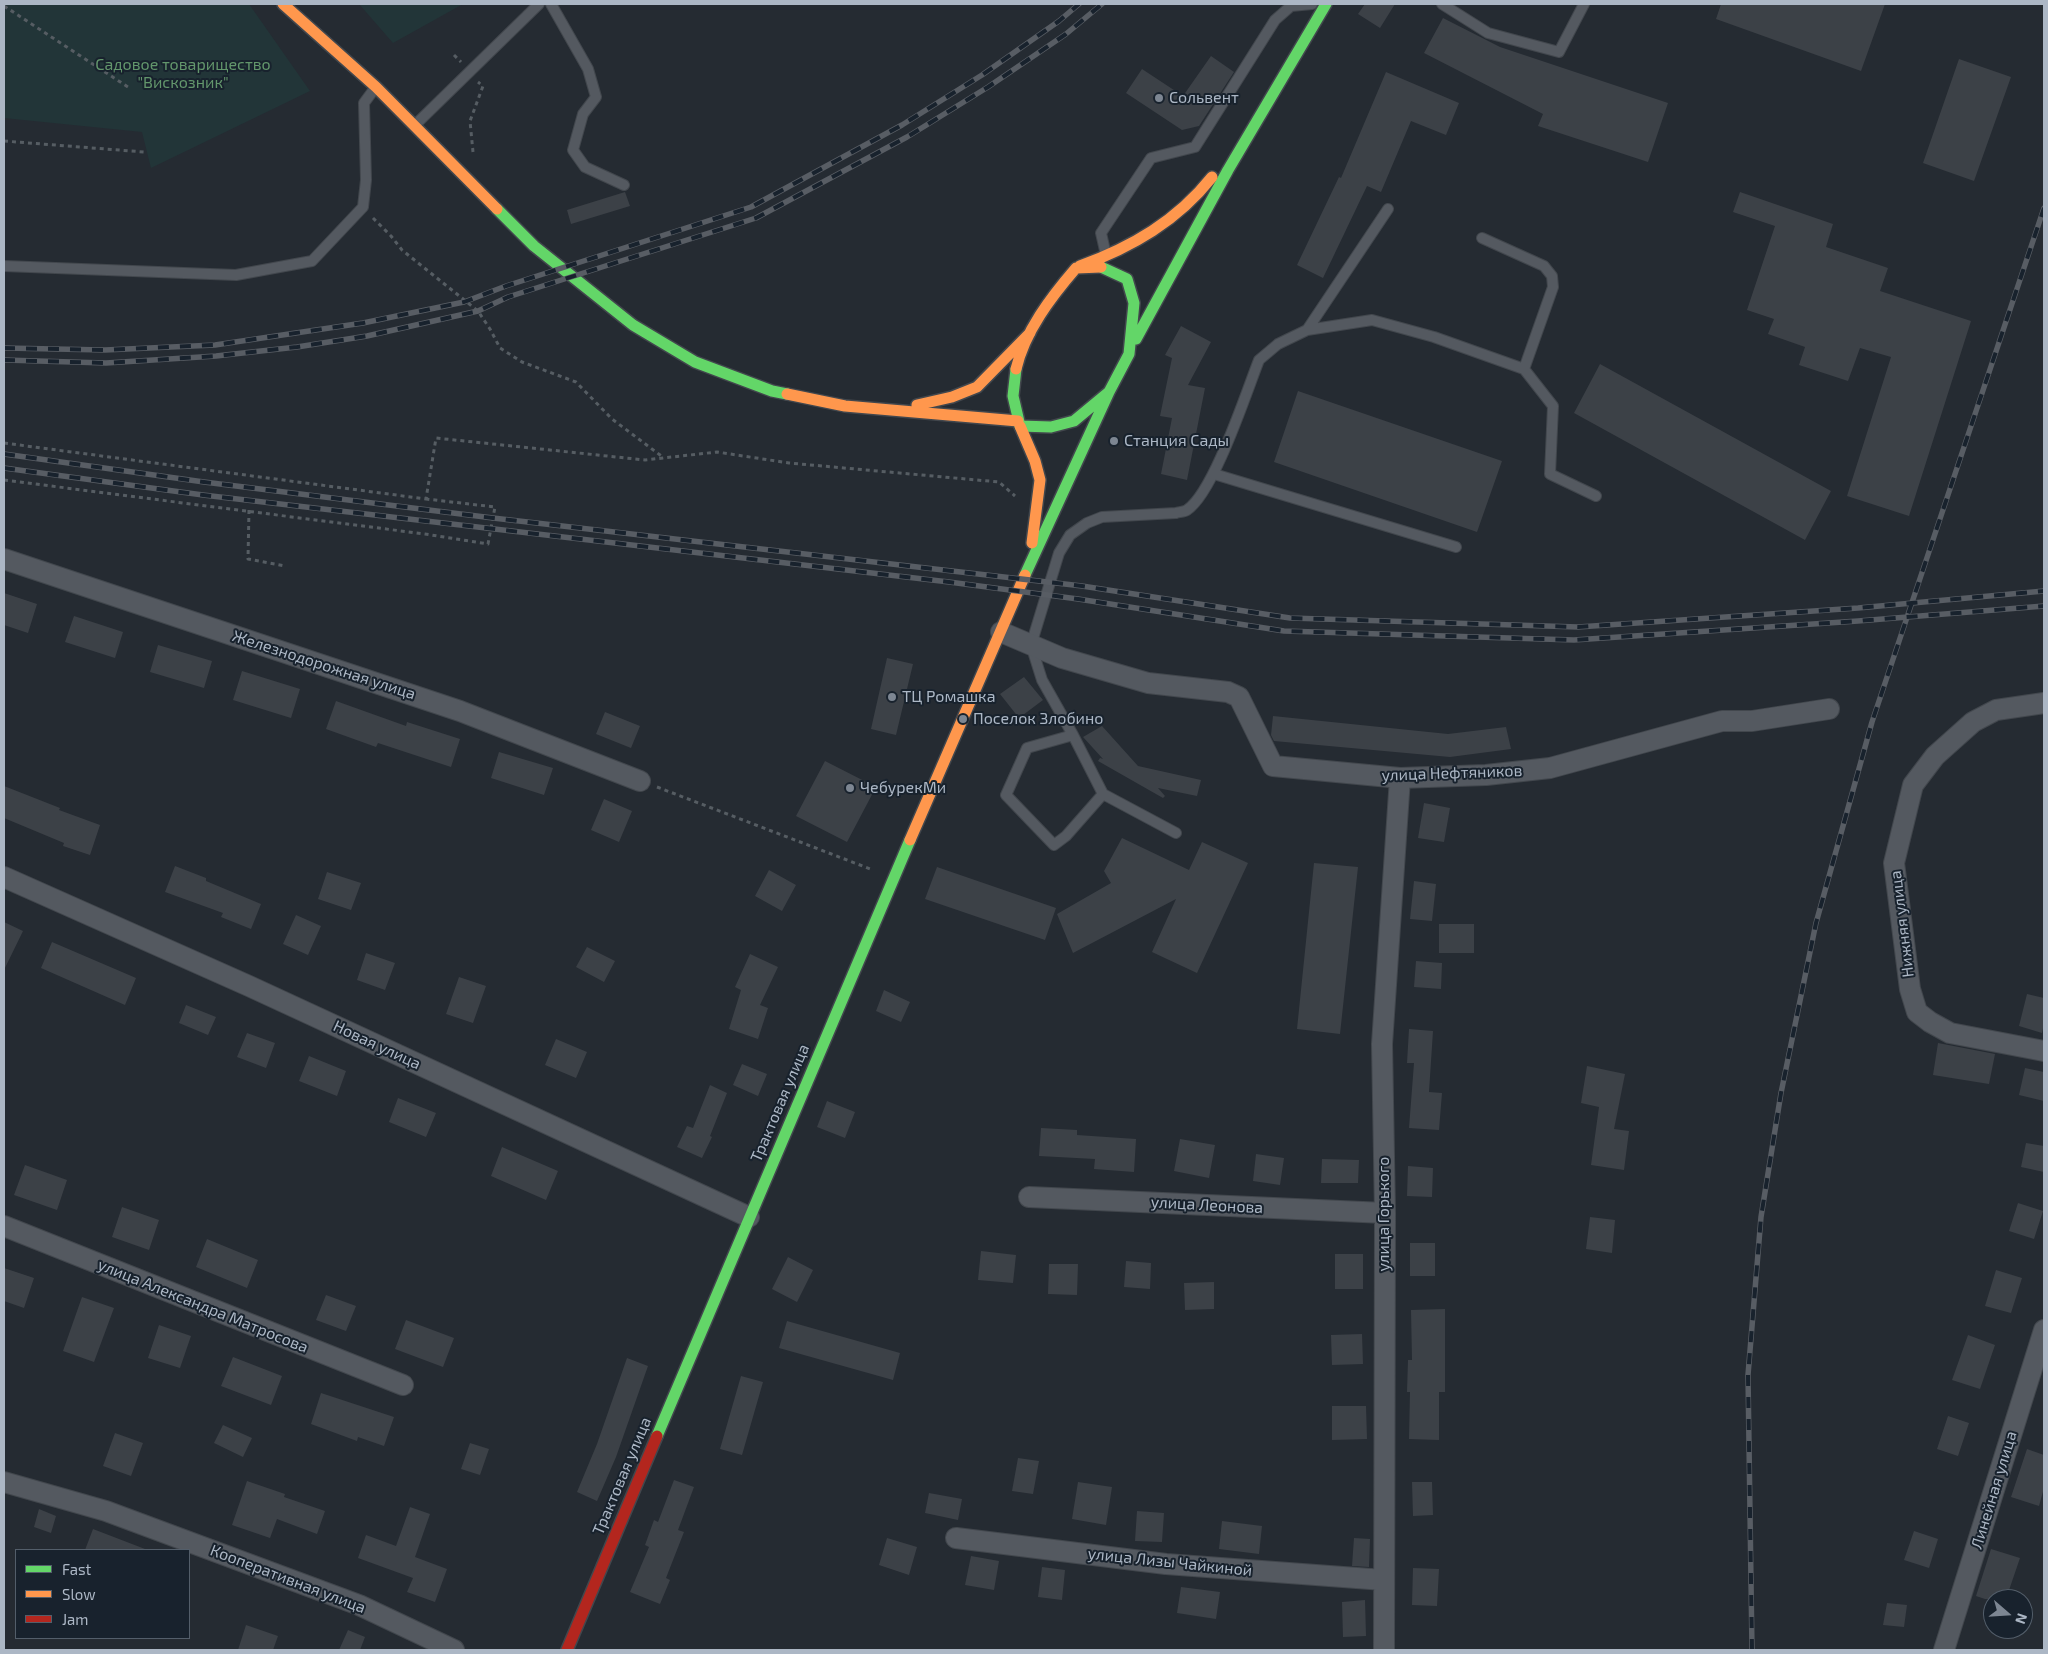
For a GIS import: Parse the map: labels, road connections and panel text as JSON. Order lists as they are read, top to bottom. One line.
{"streets":{"main road":["Трактовая улица"],"street":["Железнодорожная улица","улица Нефтяников","Нижняя улица","Новая улица","улица Леонова","улица Горького","улица Александра Матросова","Линейная улица","улица Лизы Чайкиной","Кооперативная улица"]},"crossings":[["улица Нефтяников","Трактовая улица"],["улица Нефтяников","улица Горького"],["Новая улица","Трактовая улица"],["улица Леонова","улица Горького"],["улица Горького","улица Лизы Чайкиной"]],"parks":["Садовое товарищество \"Вискозник\""],"places":["Сольвент","Станция Сады","ТЦ Ромашка","Поселок Злобино","ЧебурекМи"],"legend":["Fast","Slow","Jam"],"north":"right"}
